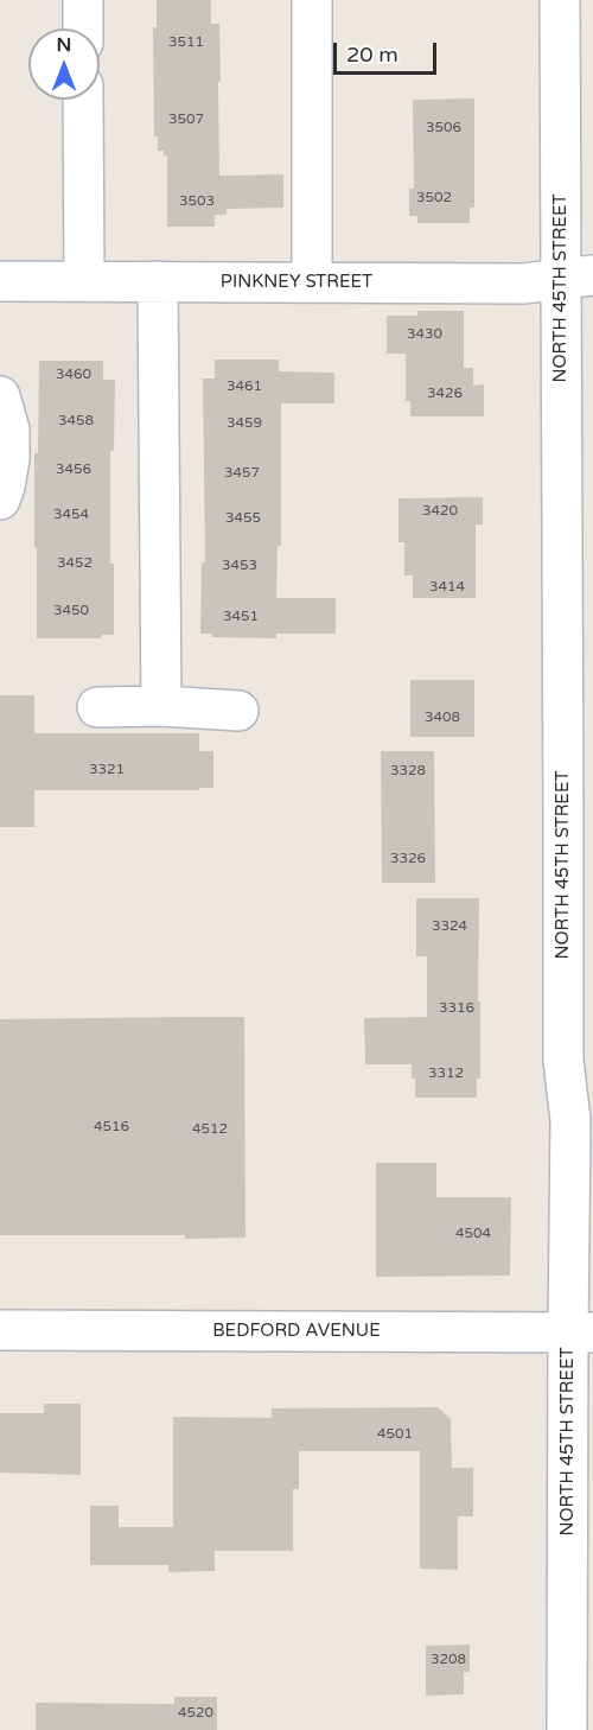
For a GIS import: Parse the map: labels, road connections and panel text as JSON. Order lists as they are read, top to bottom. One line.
{"streets":{"street":["PINKNEY STREET","NORTH 45TH STREET","BEDFORD AVENUE"]},"crossings":[["PINKNEY STREET","NORTH 45TH STREET"],["NORTH 45TH STREET","BEDFORD AVENUE"]],"house_numbers":["3511","3507","3506","3502","3503","3430","3460","3461","3426","3458","3459","3456","3457","3420","3454","3455","3452","3453","3414","3450","3451","3408","3321","3328","3326","3324","3316","3312","4516","4512","4504","4501","3208","4520"],"scale_bar":"20 m","north":"top"}
